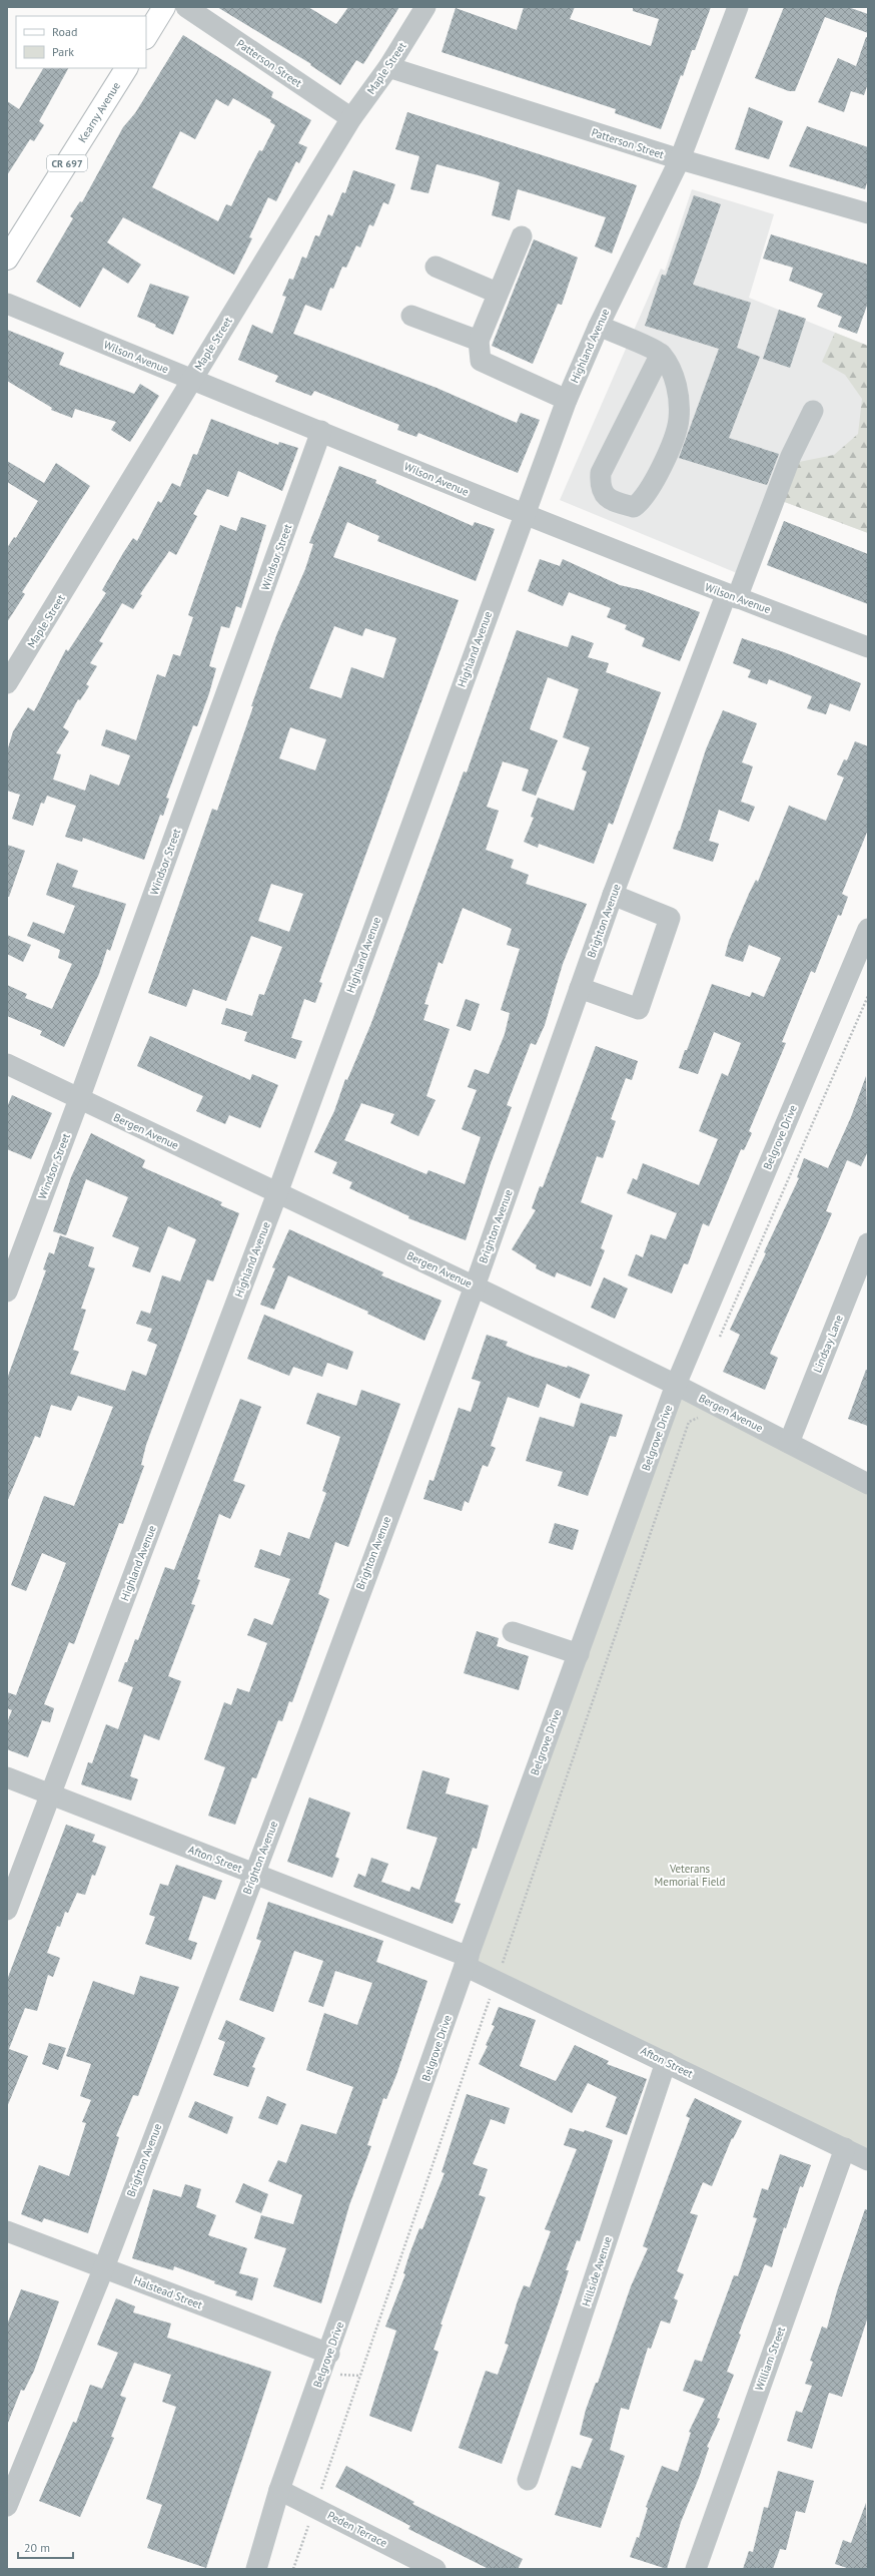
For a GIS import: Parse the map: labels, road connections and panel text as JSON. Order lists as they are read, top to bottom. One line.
{"streets":{"main road":["Kearny Avenue","CR 697"],"street":["Patterson Street","Maple Street","Highland Avenue","Wilson Avenue","Windsor Street","Brighton Avenue","Bergen Avenue","Belgrove Drive","Lindsay Lane","Afton Street","Hillside Avenue","Halstead Street","William Street","Peden Terrace"]},"crossings":[["Patterson Street","Maple Street"],["Patterson Street","Highland Avenue"],["Maple Street","Wilson Avenue"],["Highland Avenue","Wilson Avenue"],["Highland Avenue","Bergen Avenue"],["Highland Avenue","Afton Street"],["Wilson Avenue","Windsor Street"],["Wilson Avenue","Brighton Avenue"],["Windsor Street","Bergen Avenue"],["Brighton Avenue","Bergen Avenue"],["Brighton Avenue","Afton Street"],["Brighton Avenue","Halstead Street"],["Bergen Avenue","Belgrove Drive"],["Bergen Avenue","Lindsay Lane"],["Belgrove Drive","Afton Street"],["Belgrove Drive","Halstead Street"],["Belgrove Drive","Peden Terrace"],["Afton Street","Hillside Avenue"],["Afton Street","William Street"]],"parks":["Veterans Memorial Field"],"legend":["Road","Park"],"scale_bar":"20 m"}
